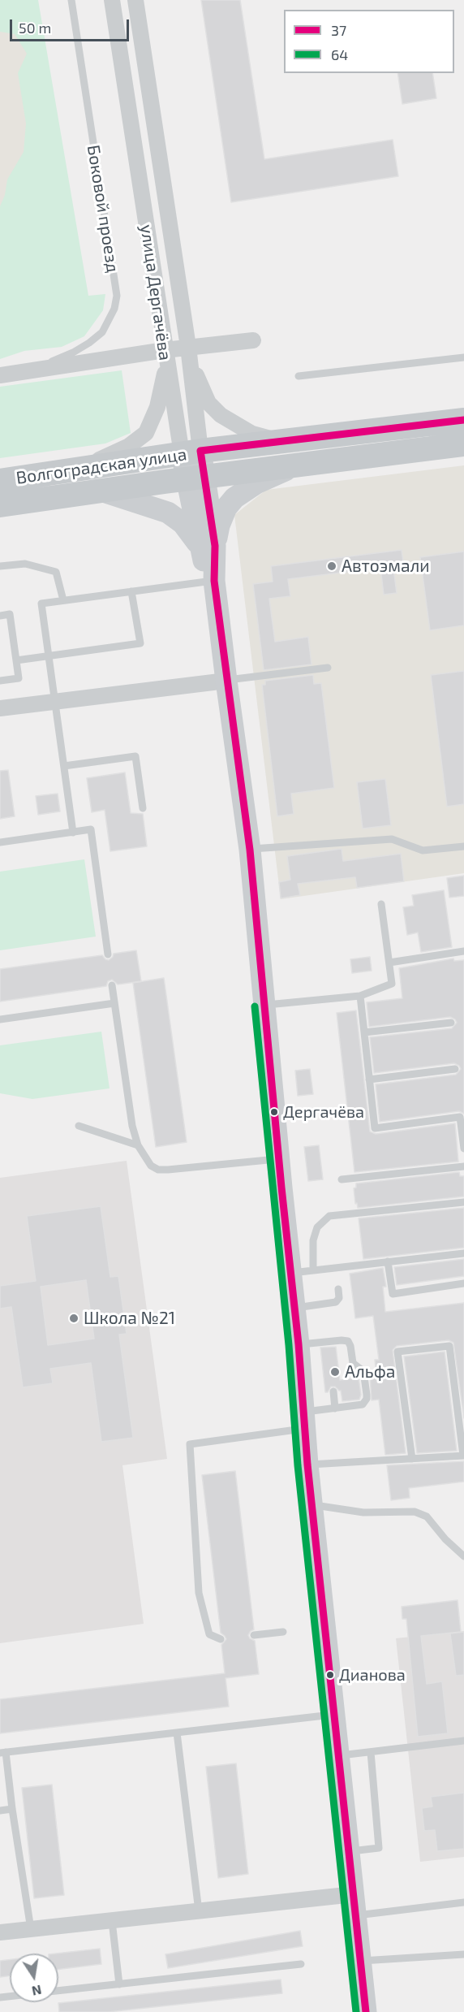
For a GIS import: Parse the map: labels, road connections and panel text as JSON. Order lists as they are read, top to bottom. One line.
{"streets":{"main road":["Волгоградская улица"],"street":["улица Дергачёва"],"lane":["Боковой проезд"]},"crossings":[["улица Дергачёва","Волгоградская улица"]],"places":["Автоэмали","Дергачёва","Школа №21","Альфа","Дианова"],"lines":["transit line 37","transit line 64"],"legend":["37","64"],"scale_bar":"50 m","north":"bottom"}
